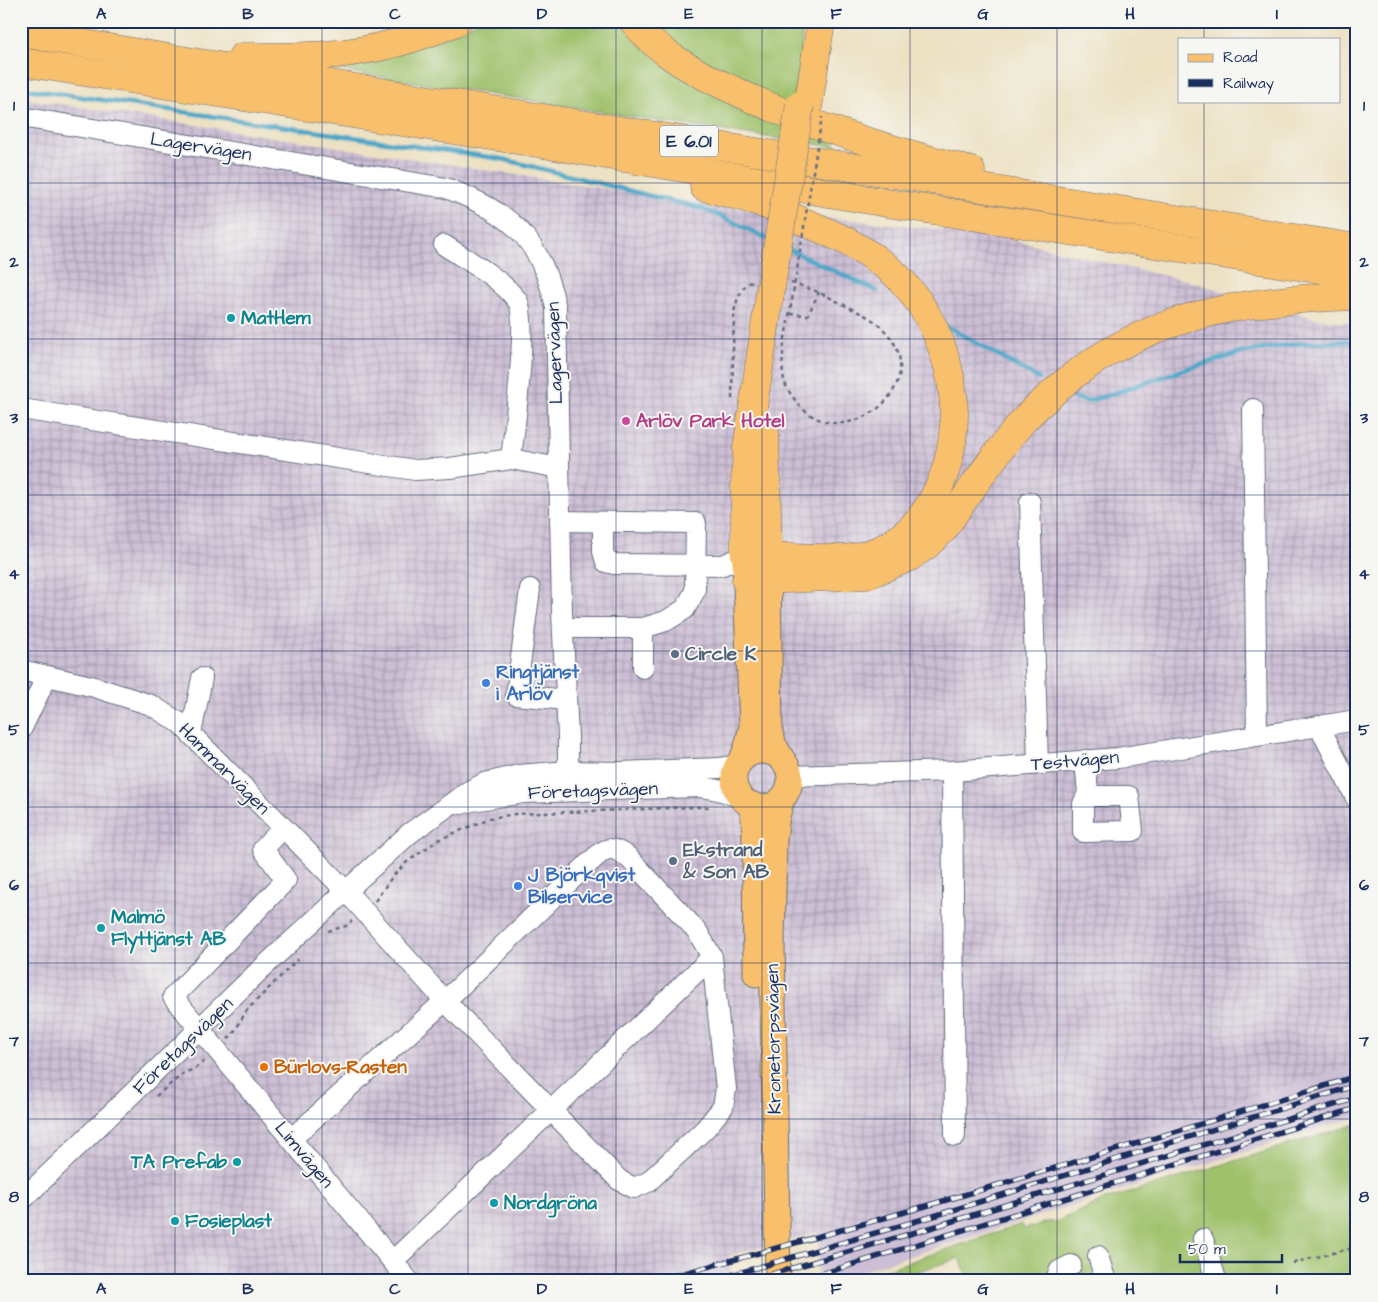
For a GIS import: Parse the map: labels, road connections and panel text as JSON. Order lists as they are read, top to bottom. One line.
{"streets":{"highway":["E 6.01"],"main road":["Kronetorpsvägen"],"street":["Lagervägen","Testvägen","Hammarvägen","Företagsvägen","Limvägen"]},"crossings":[["Lagervägen","Företagsvägen"],["Testvägen","Företagsvägen"],["Testvägen","Kronetorpsvägen"],["Hammarvägen","Företagsvägen"],["Hammarvägen","Limvägen"],["Företagsvägen","Kronetorpsvägen"],["Företagsvägen","Limvägen"]],"places":["MatHem","Arlöv Park Hotel","Circle K","Ringtjänst i Arlöv","Ekstrand & Son AB","J Björkqvist Bilservice","Malmö Flyttjänst AB","Bürlovs-Rasten","TA Prefab","Nordgröna","Fosieplast"],"legend":["Road","Railway"],"scale_bar":"50 m","grid":{"columns":["A","B","C","D","E","F","G","H","I"],"rows":["1","2","3","4","5","6","7","8"]}}
